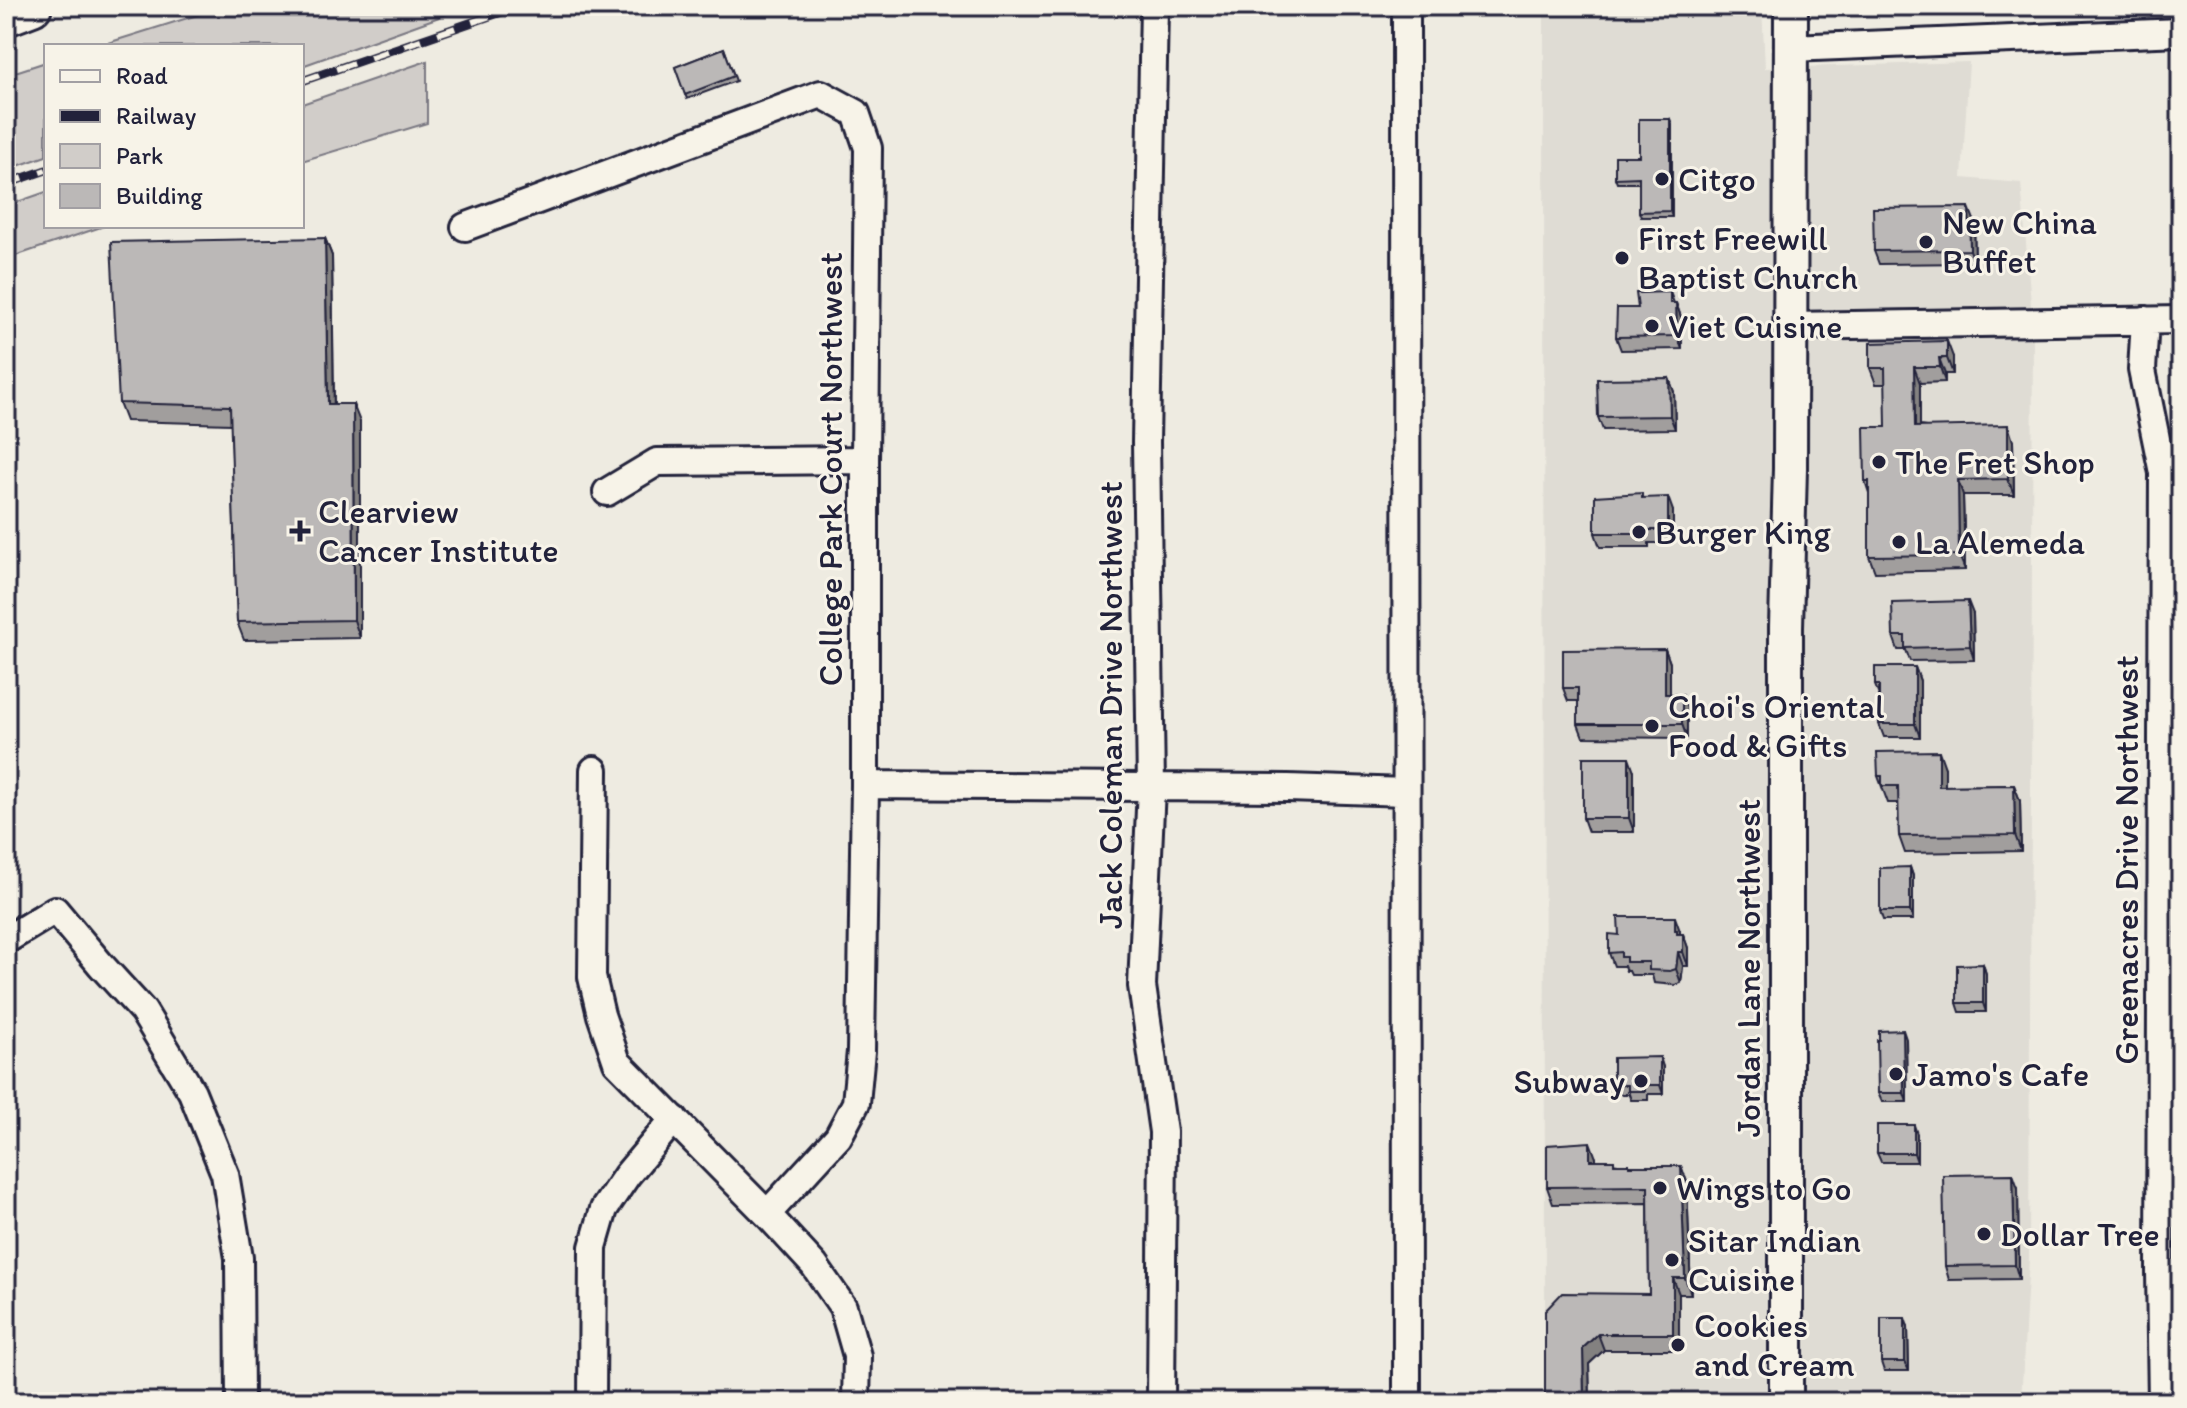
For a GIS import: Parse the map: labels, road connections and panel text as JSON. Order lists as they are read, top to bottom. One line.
{"streets":{"main road":["Jordan Lane Northwest"],"street":["College Park Court Northwest","Jack Coleman Drive Northwest","Greenacres Drive Northwest"]},"places":{"other":["Citgo","New China Buffet","First Freewill Baptist Church","Viet Cuisine","The Fret Shop","Burger King","La Alemeda","Choi's Oriental Food & Gifts","Jamo's Cafe","Subway","Wings to Go","Dollar Tree","Sitar Indian Cuisine","Cookies and Cream"],"health":["Clearview Cancer Institute"]},"legend":["Road","Railway","Park","Building"]}
